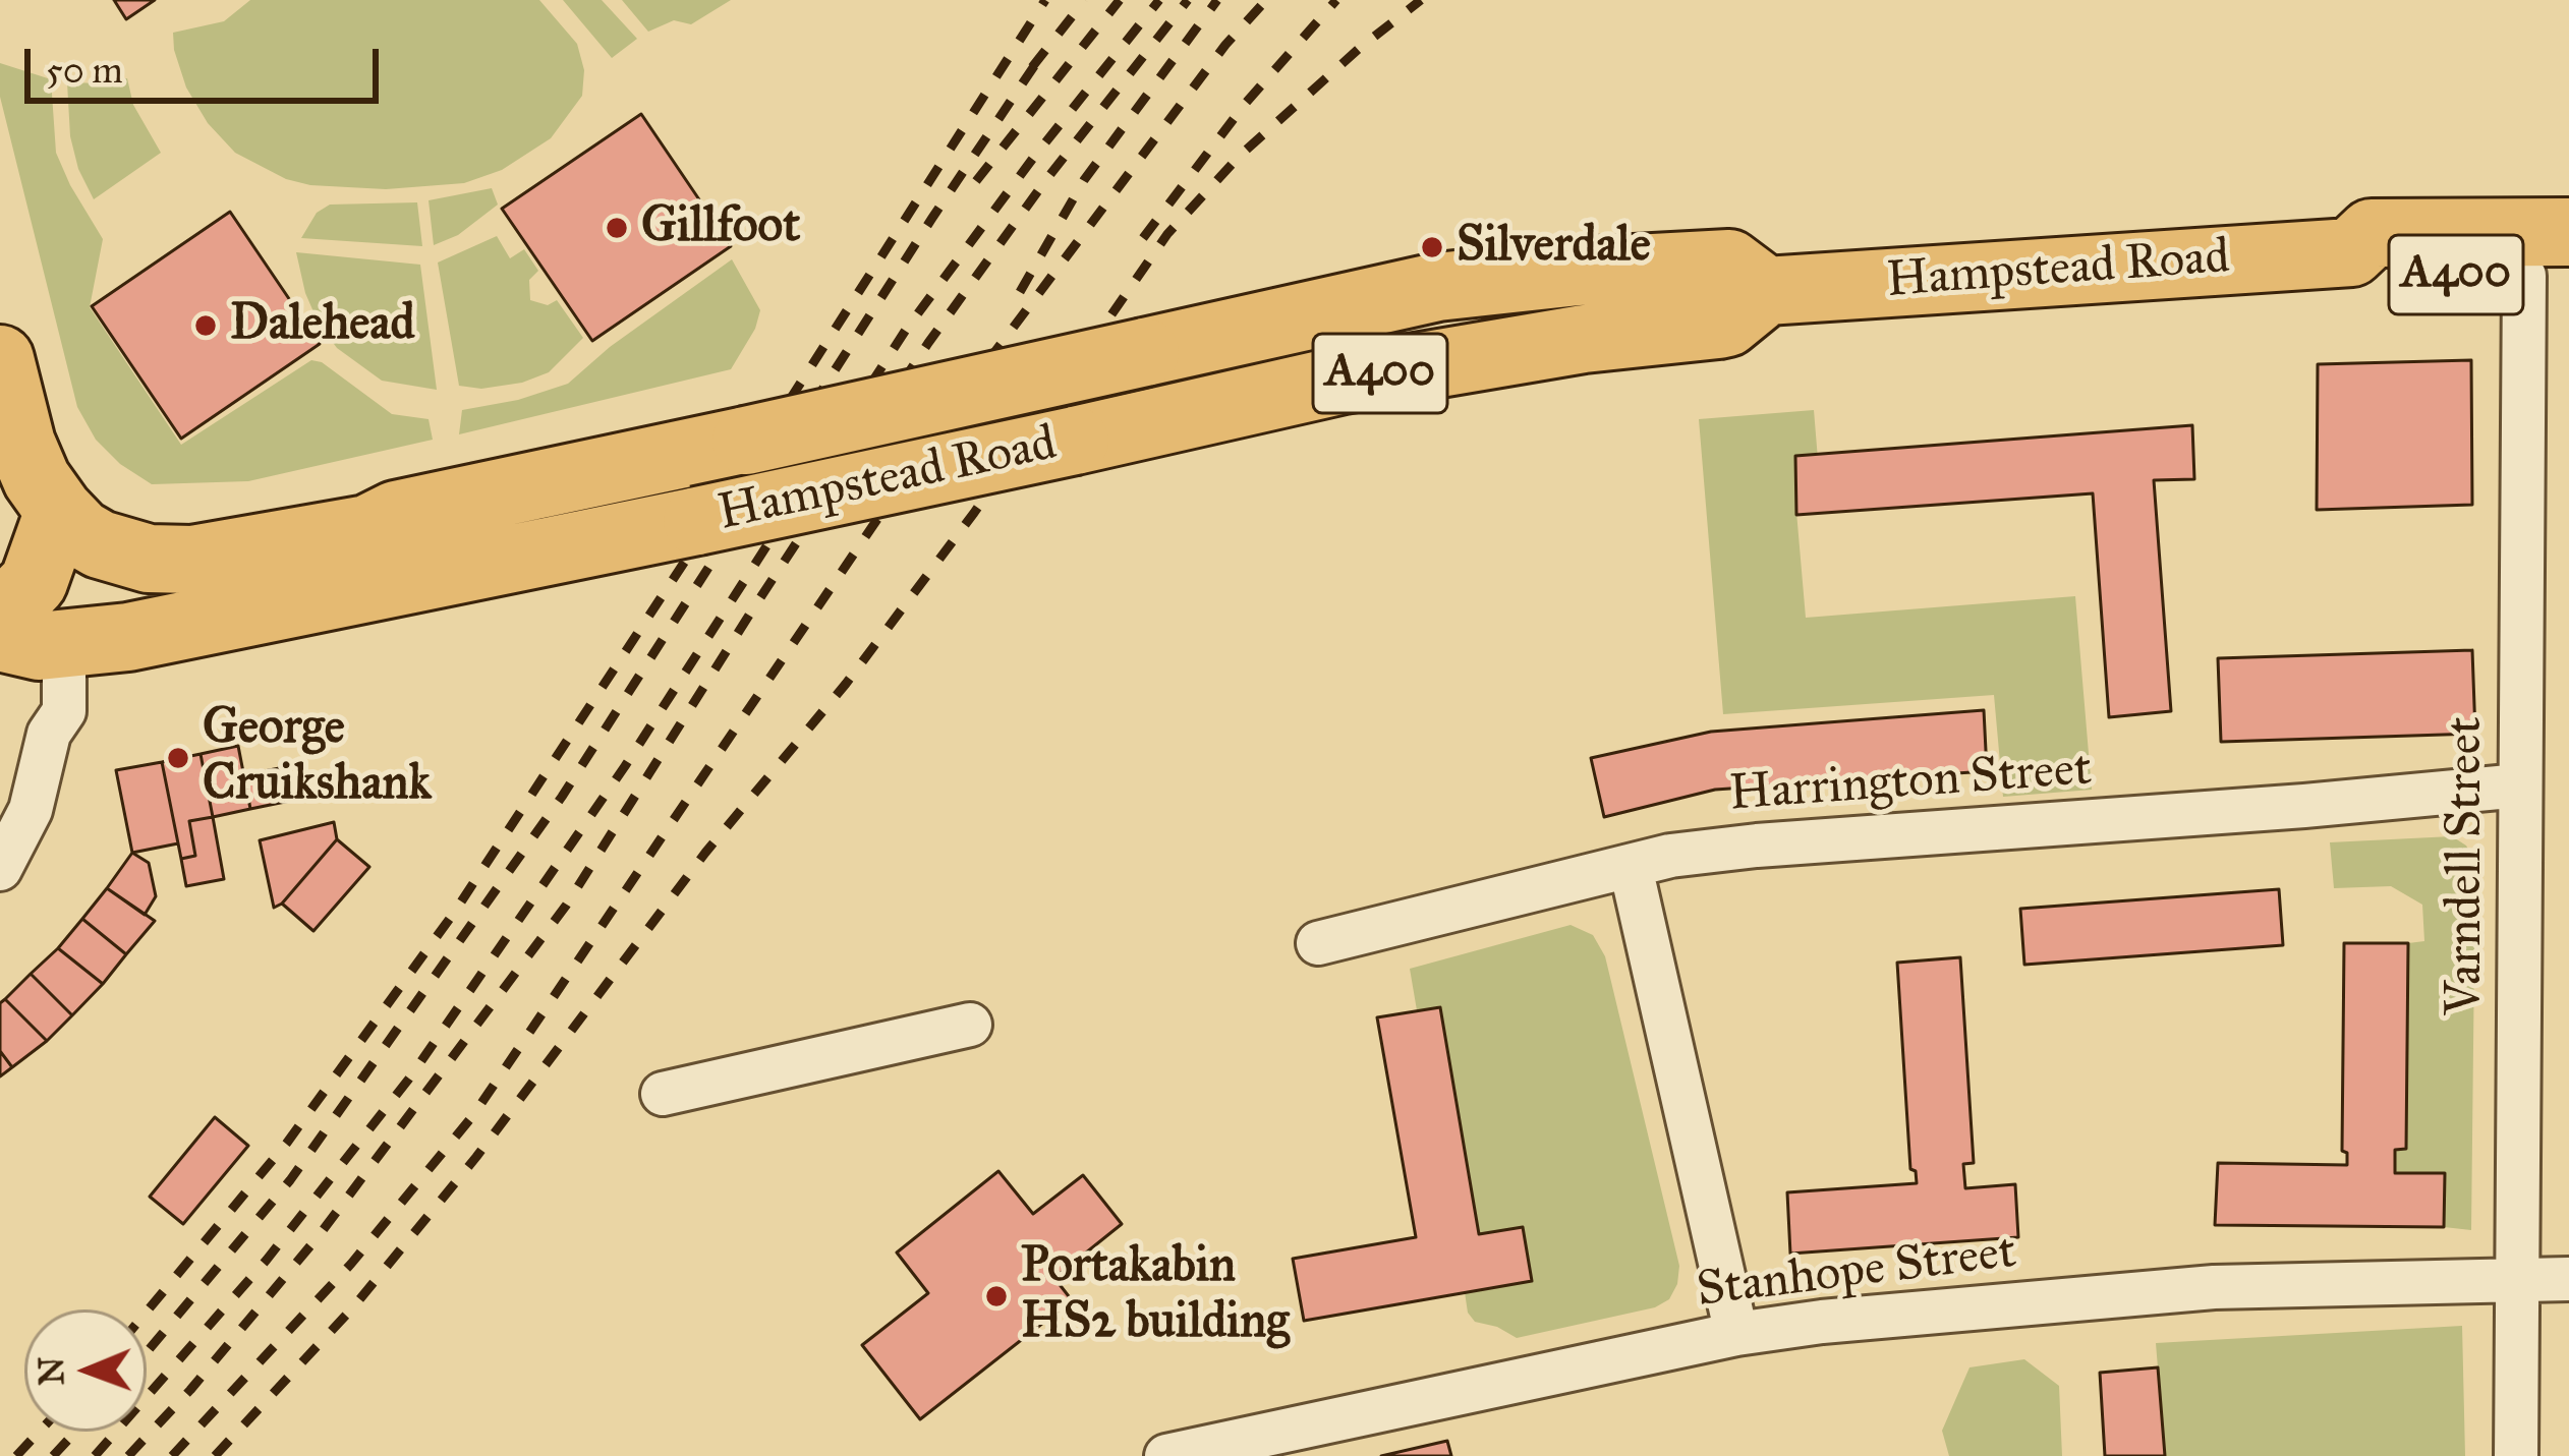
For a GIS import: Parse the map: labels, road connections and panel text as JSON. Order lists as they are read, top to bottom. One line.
{"streets":{"highway":["Hampstead Road","A400"],"street":["Harrington Street","Varndell Street","Stanhope Street"]},"crossings":[["Hampstead Road","A400"],["Hampstead Road","Varndell Street"],["Harrington Street","Varndell Street"],["Varndell Street","Stanhope Street"]],"places":["Gillfoot","Silverdale","Dalehead","George Cruikshank","Portakabin HS2 building"],"scale_bar":"50 m","north":"left"}
